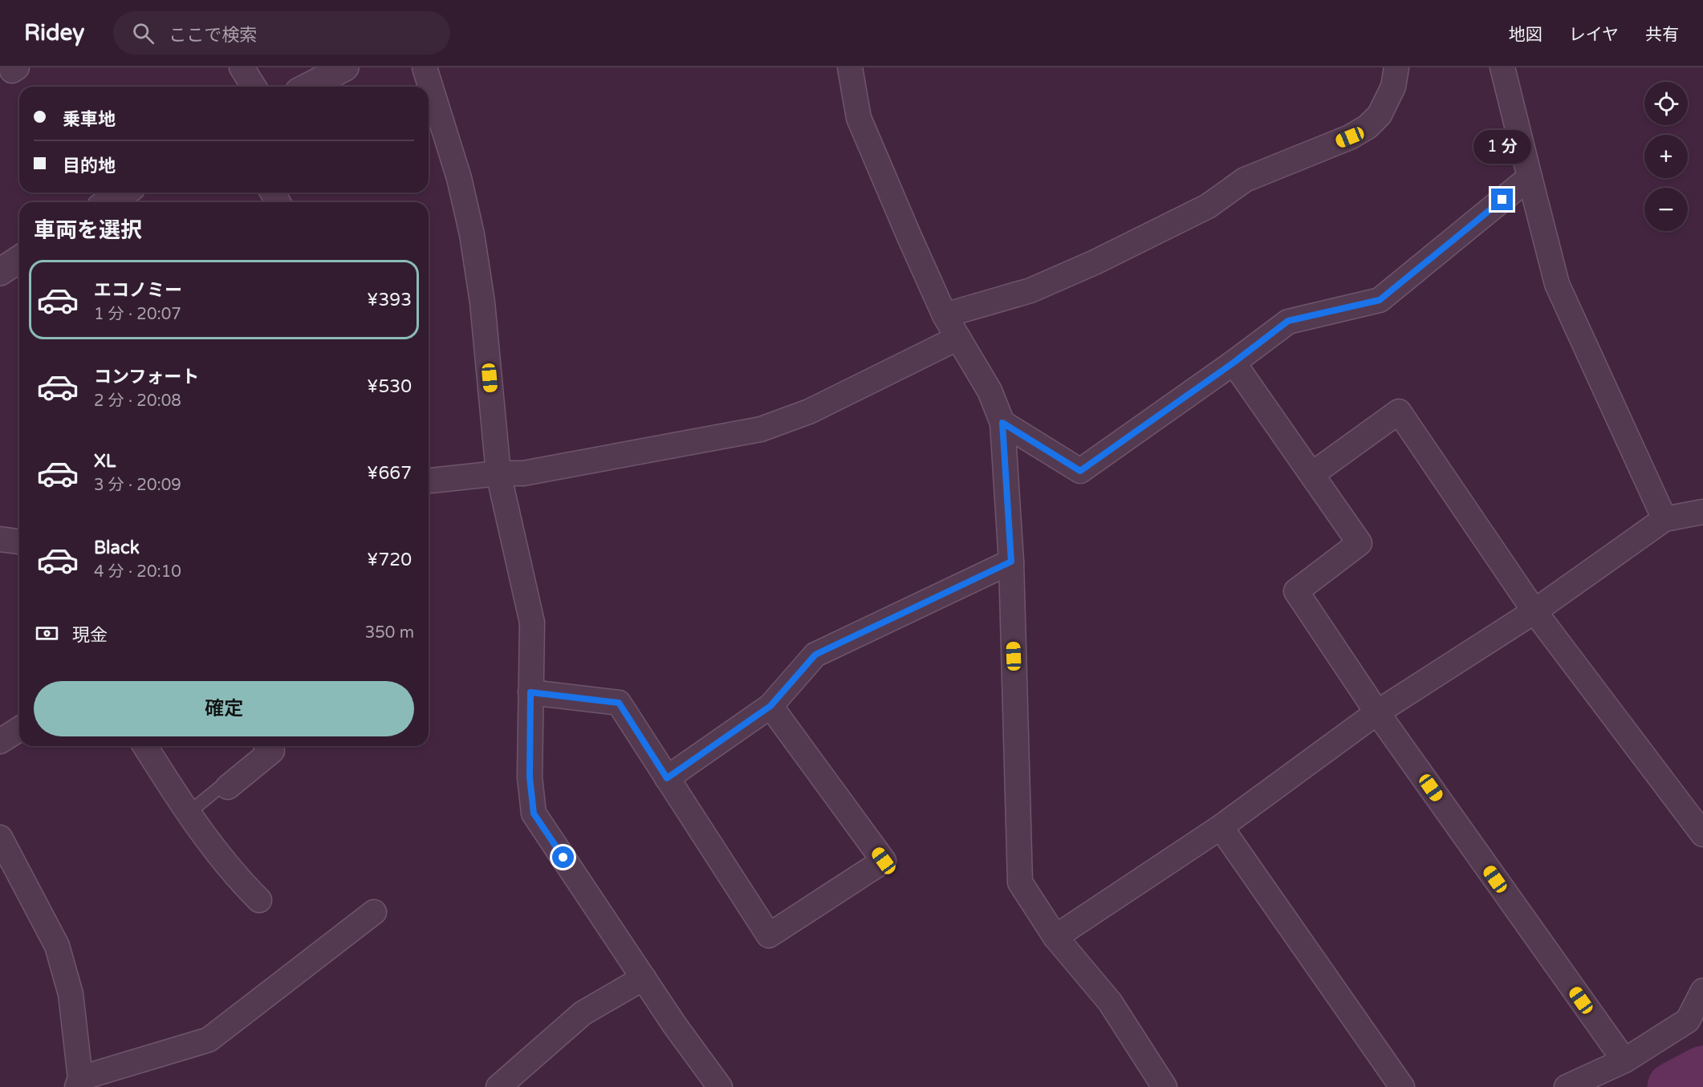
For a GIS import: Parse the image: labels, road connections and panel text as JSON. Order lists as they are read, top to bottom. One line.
{"page":{"header":"Ridey","search":"ここで検索","nav":["地図","レイヤ","共有"],"map_buttons":["+","−"],"banner":["乗車地","目的地"],"bubble":"1 分","heading":"車両を選択","list":[{"name":"エコノミー","note":"1 分 · 20:07","value":"¥393"},{"name":"コンフォート","note":"2 分 · 20:08","value":"¥530"},{"name":"XL","note":"3 分 · 20:09","value":"¥667"},{"name":"Black","note":"4 分 · 20:10","value":"¥720"}],"pay":["現金","350 m"],"buttons":"確定"}}
